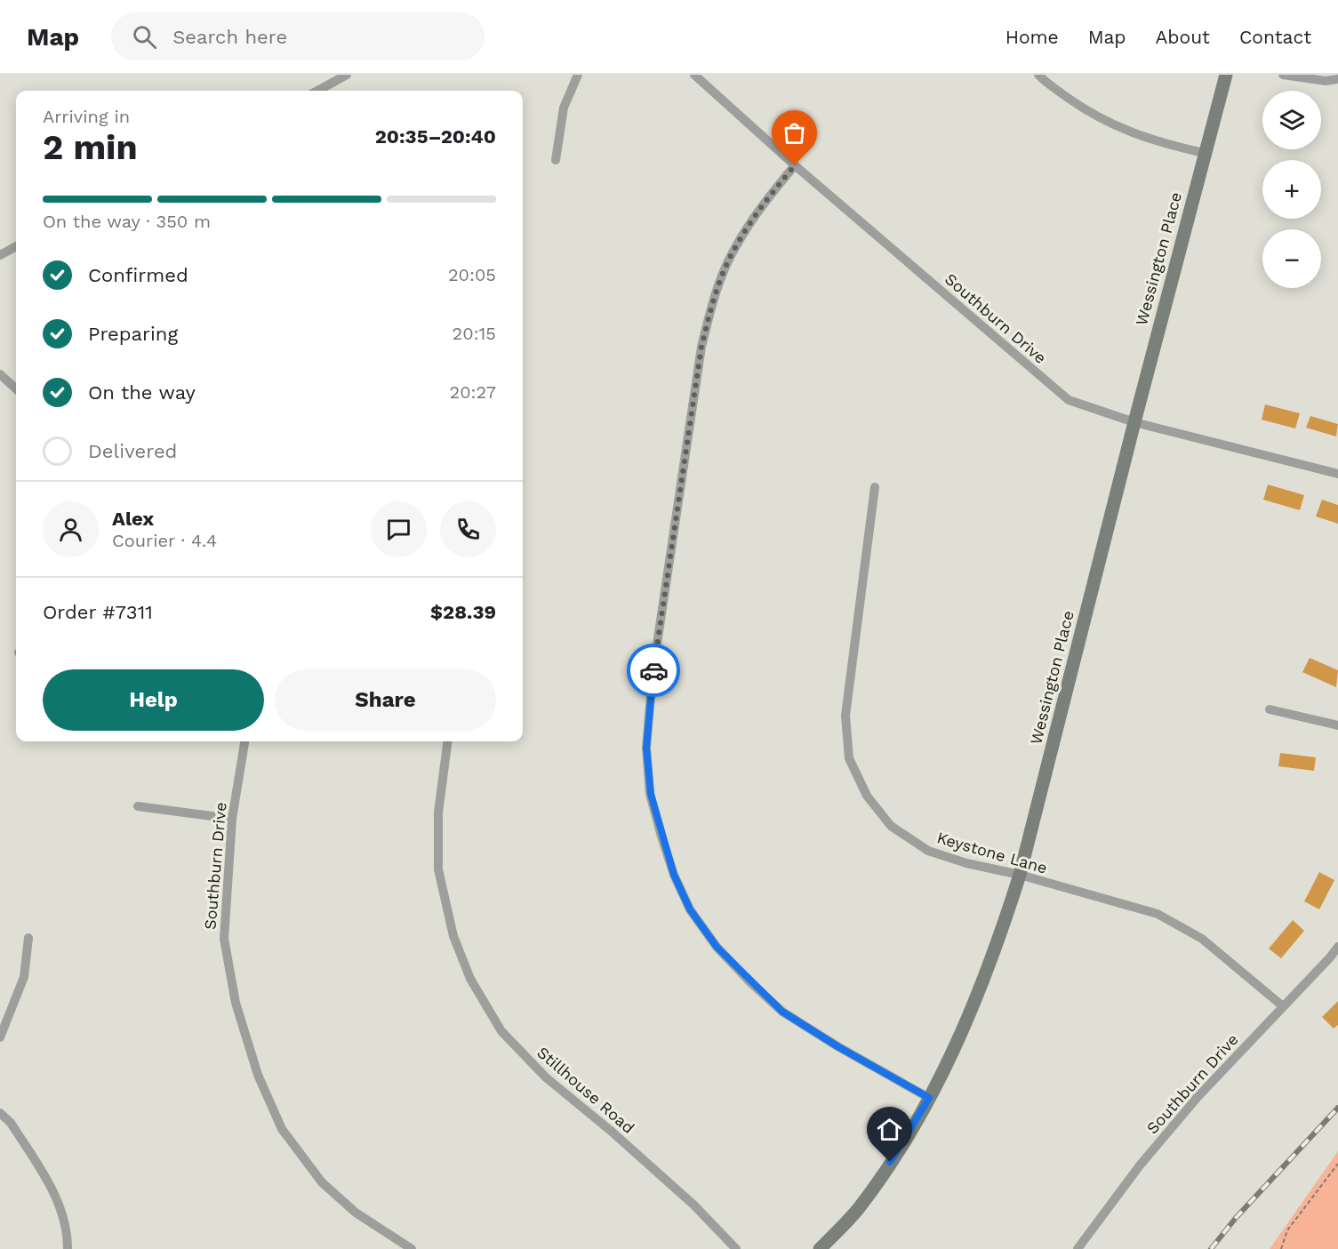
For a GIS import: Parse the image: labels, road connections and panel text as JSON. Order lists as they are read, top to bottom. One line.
{"streets":{"street":["Wessington Place","Southburn Drive","Keystone Lane","Stillhouse Road"]},"crossings":[["Wessington Place","Southburn Drive"],["Wessington Place","Keystone Lane"],["Southburn Drive","Keystone Lane"]],"page":{"header":"Map","search":"Search here","nav":["Home","Map","About","Contact"],"map_buttons":["+","−"],"heading":["2 min","Arriving in","20:35–20:40"],"panel":["Alex","Courier · 4.4","Order #7311","$28.39"],"bar":"On the way · 350 m","list":[["Confirmed","20:05"],["Preparing","20:15"],["On the way","20:27"],"Delivered"],"buttons":["Help","Share"]}}
